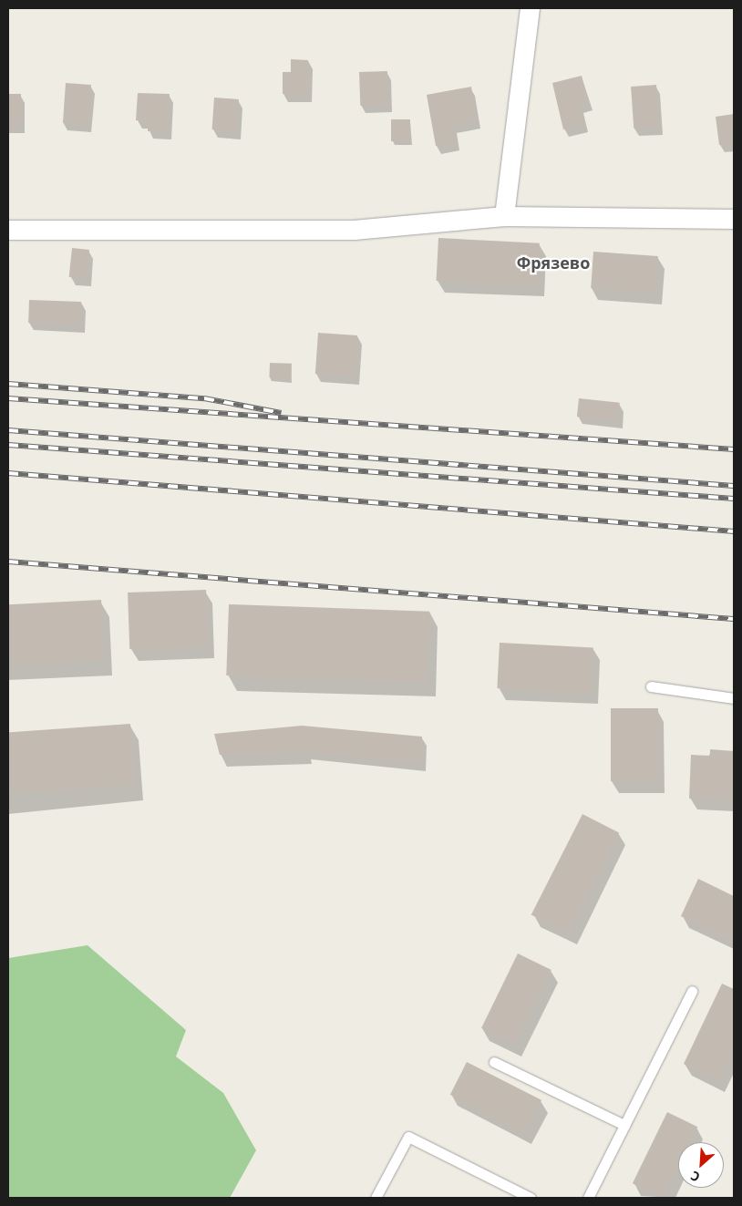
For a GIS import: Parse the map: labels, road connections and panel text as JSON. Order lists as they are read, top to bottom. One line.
{"districts":["Фрязево"],"north":"bottom left"}
